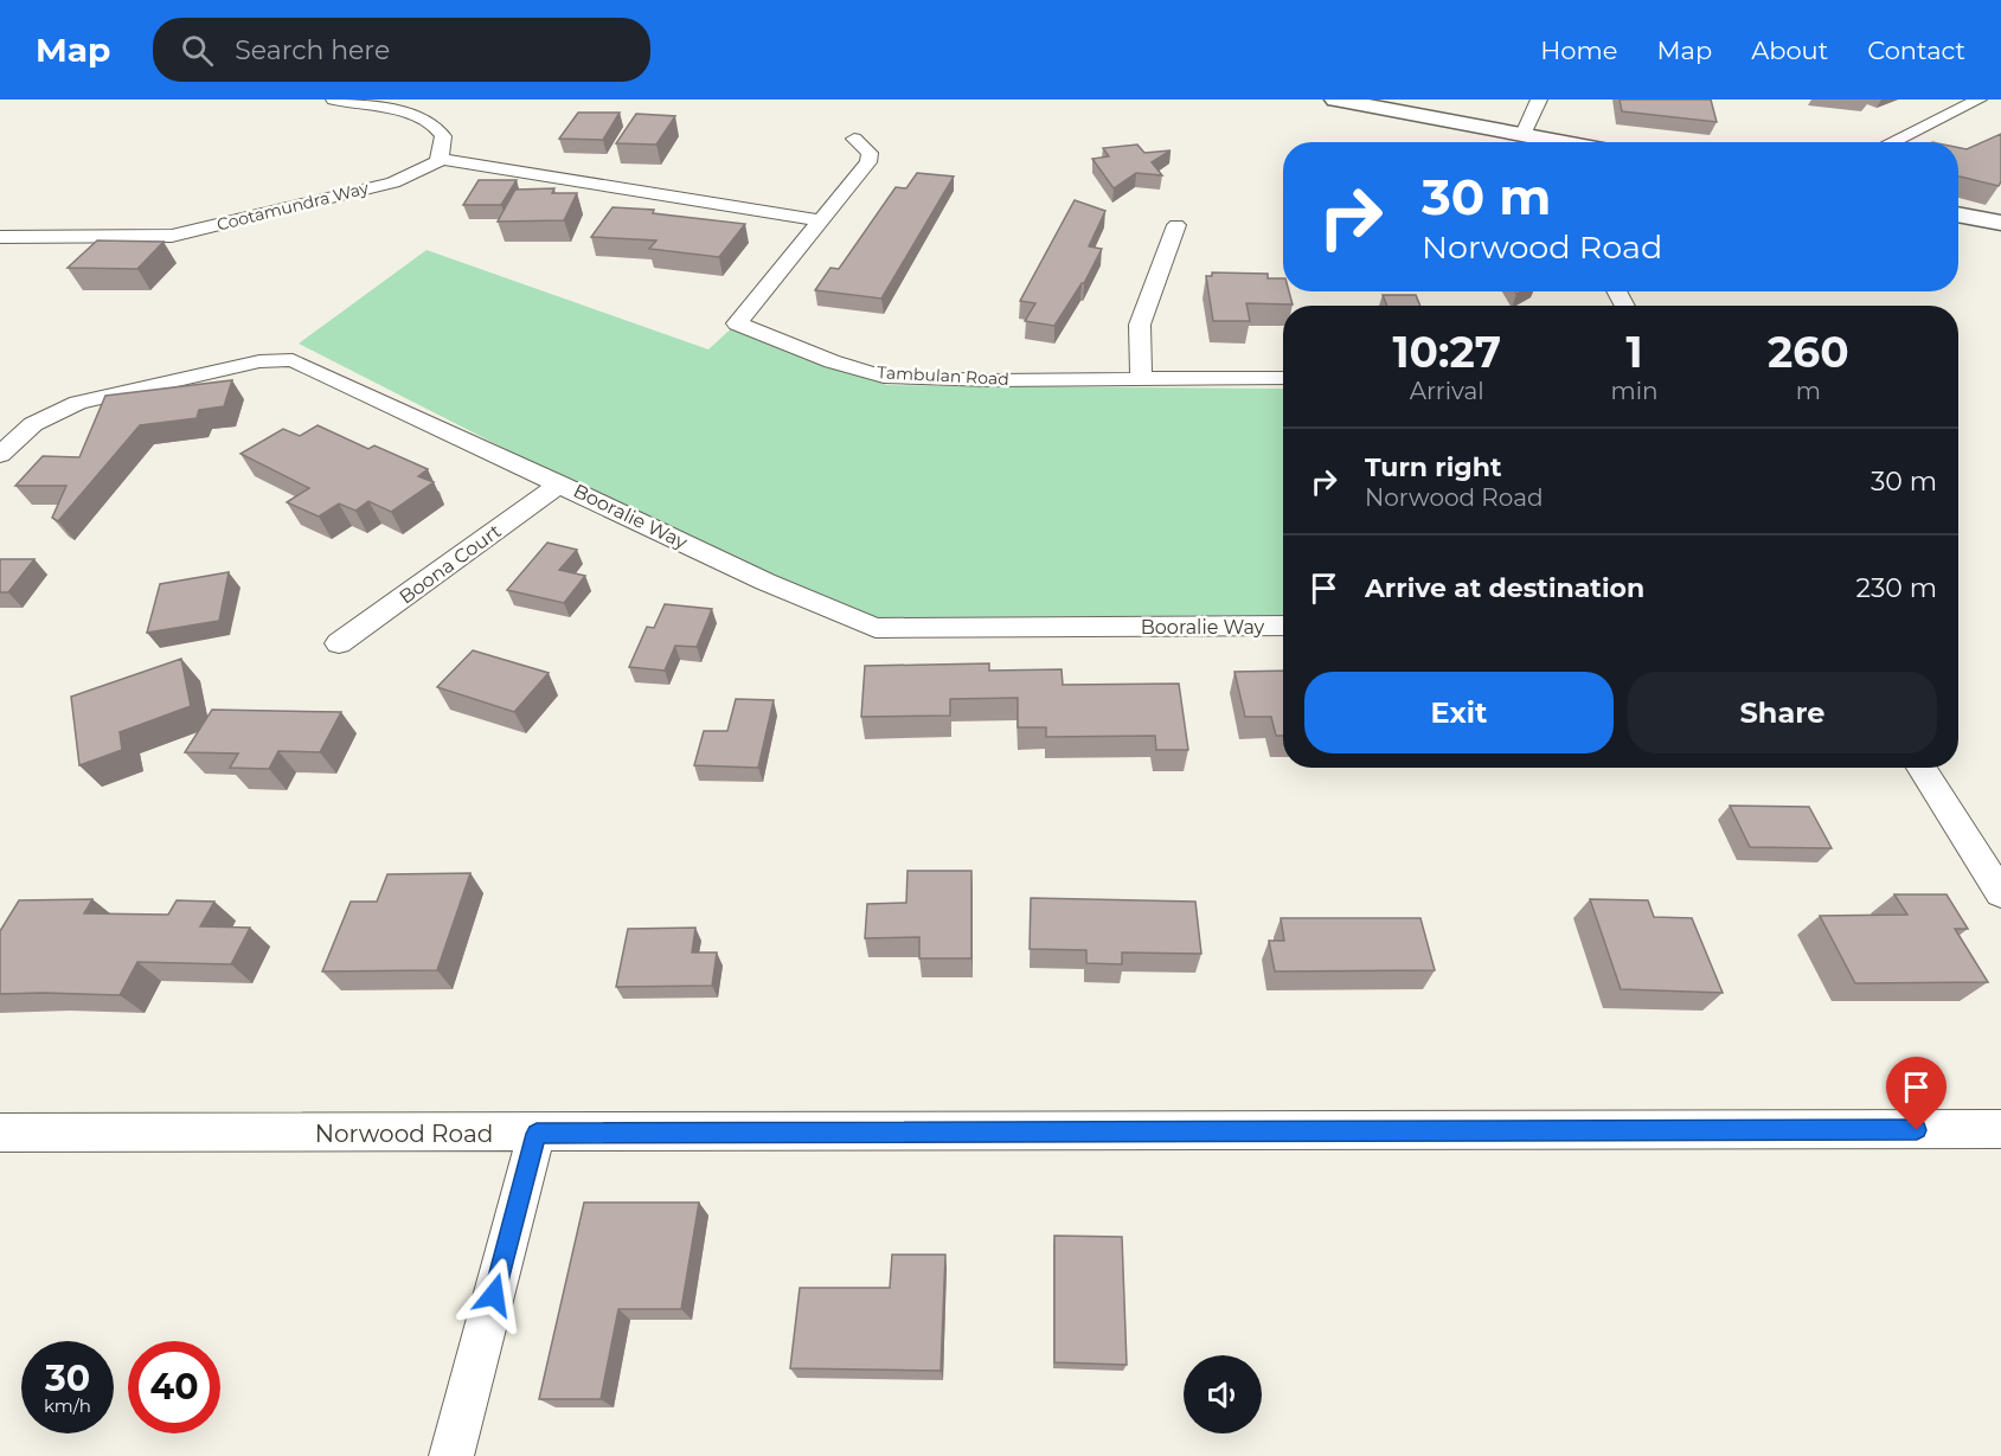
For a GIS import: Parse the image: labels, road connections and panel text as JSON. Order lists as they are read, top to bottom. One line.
{"streets":{"street":["Cootamundra Way","Tambulan Road","Booralie Way","Boona Court","Norwood Road"]},"crossings":[["Booralie Way","Boona Court"]],"page":{"header":"Map","search":"Search here","nav":["Home","Map","About","Contact"],"turn":["30 m","Norwood Road"],"eta":["10:27","Arrival","1","min","260","m"],"list":[{"name":"Turn right","note":"Norwood Road","value":"30 m"},{"name":"Arrive at destination","value":"230 m"}],"buttons":["Exit","Share"],"speed":"30 km/h","limit":"40"}}
